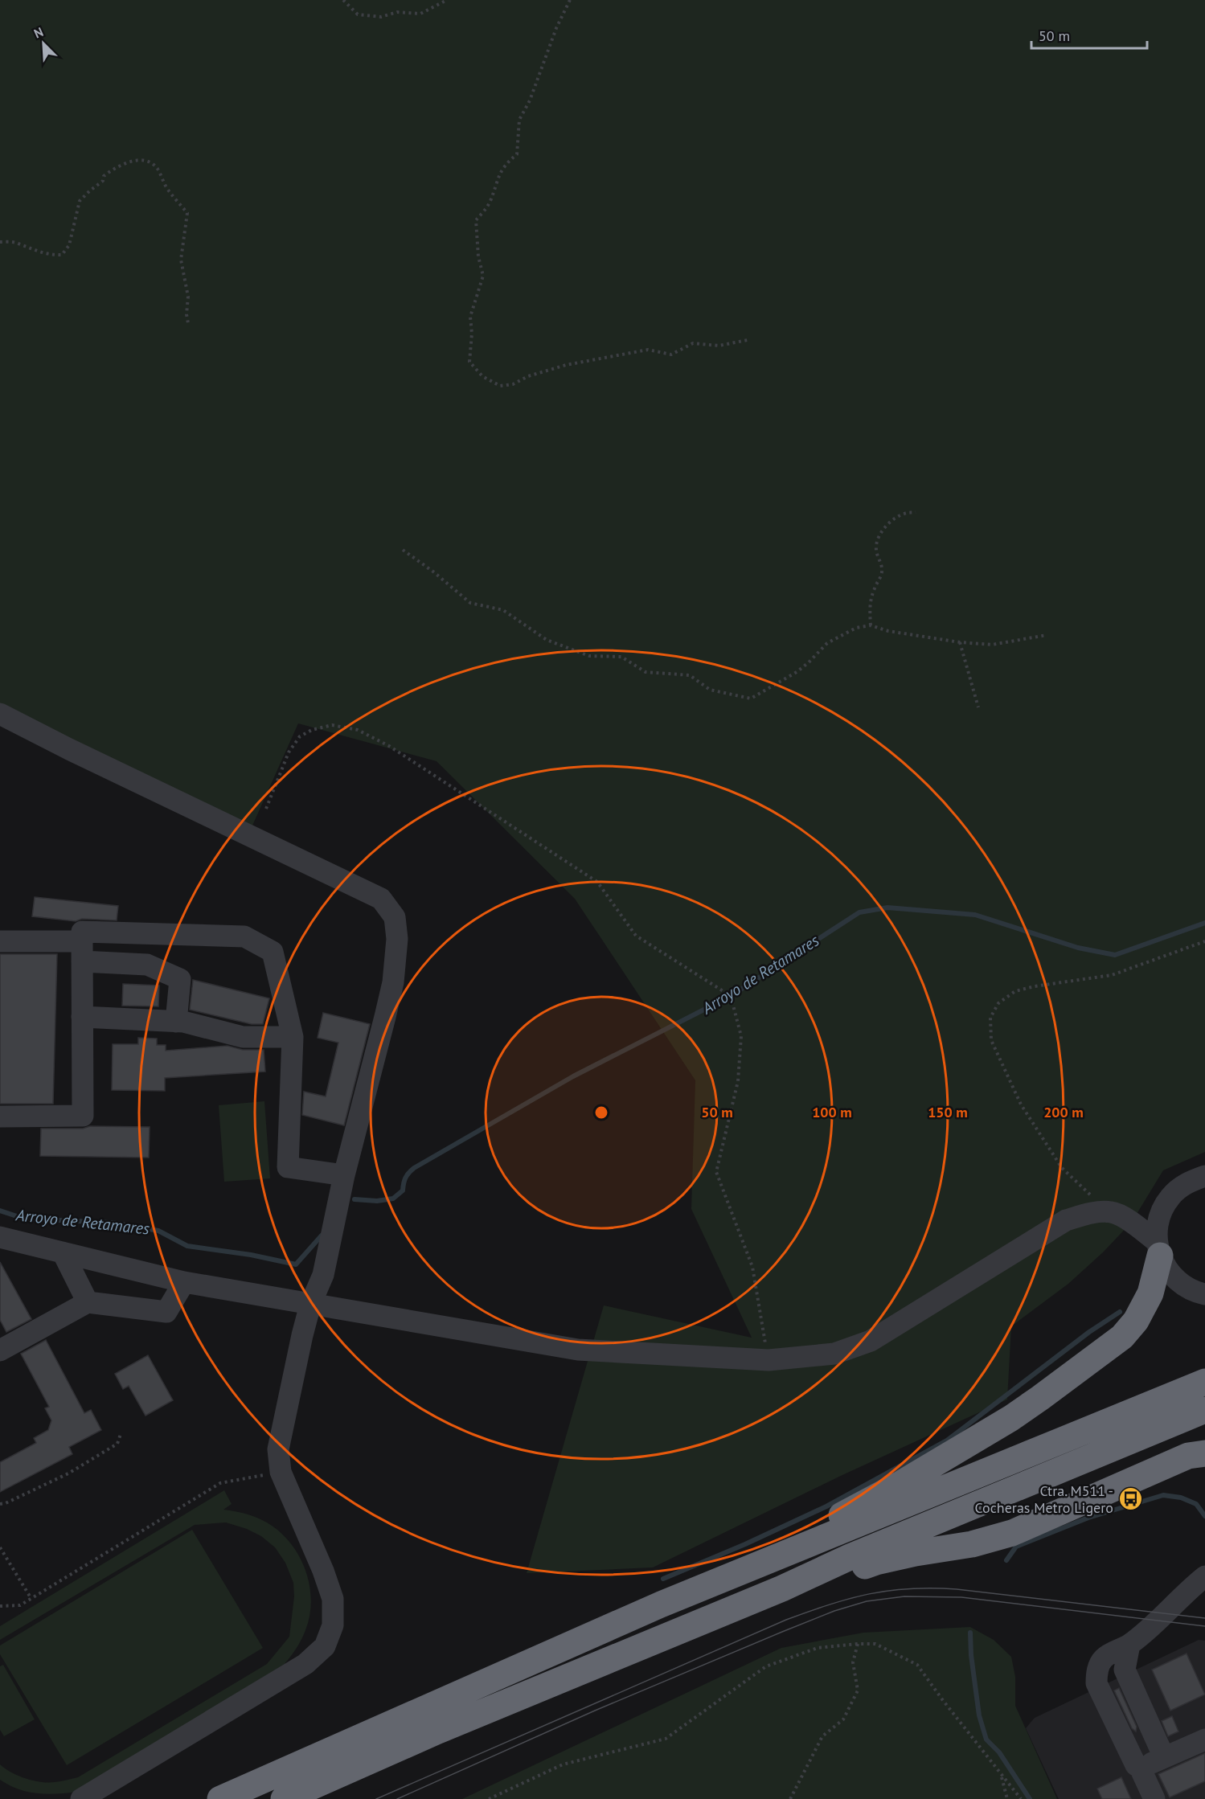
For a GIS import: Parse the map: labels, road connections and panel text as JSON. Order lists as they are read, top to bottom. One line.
{"water":["Arroyo de Retamares"],"places":{"bus stop":["Ctra. M511 - Cocheras Metro Ligero"]},"scale_bar":"50 m","north":"top left","rings":["50 m","100 m","150 m","200 m"]}
